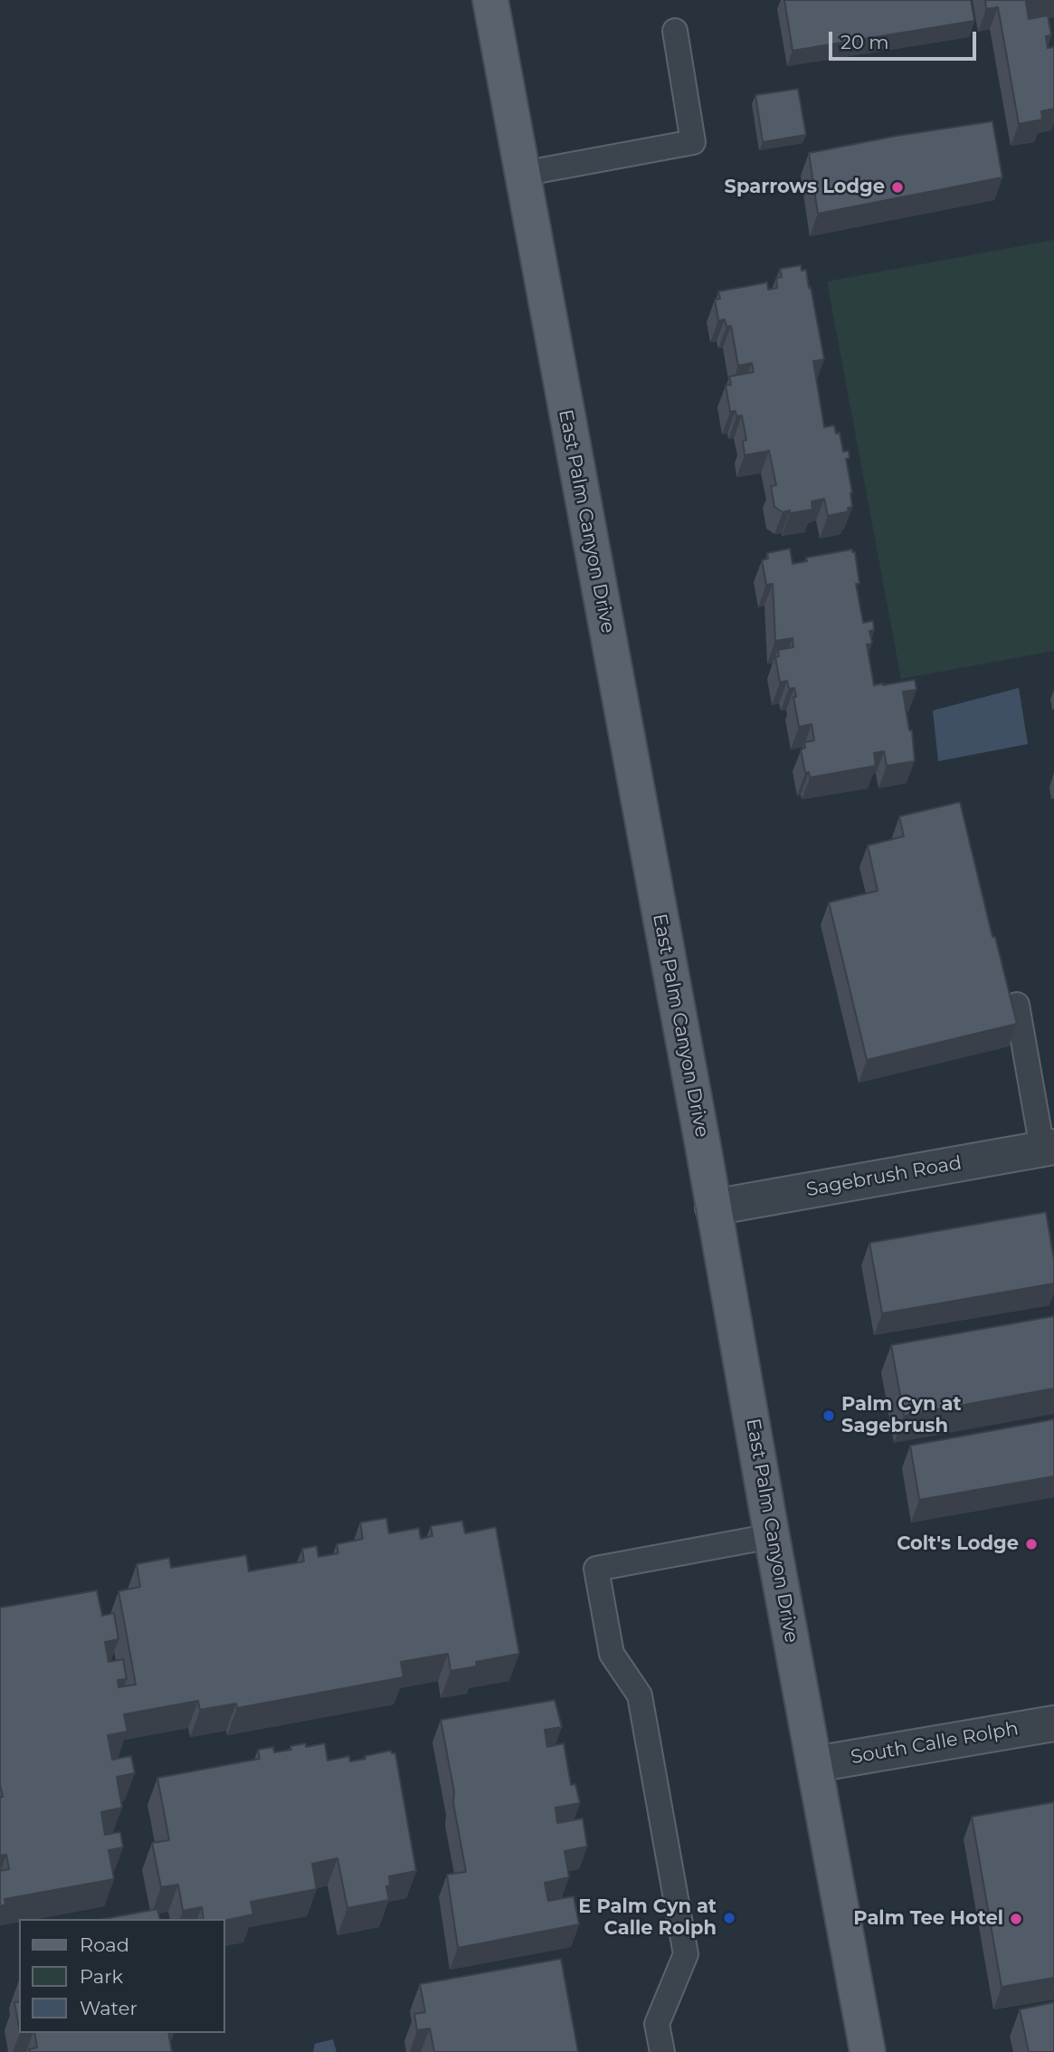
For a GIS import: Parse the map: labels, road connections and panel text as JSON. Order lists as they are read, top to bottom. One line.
{"streets":{"main road":["East Palm Canyon Drive"],"street":["Sagebrush Road","South Calle Rolph"]},"crossings":[["East Palm Canyon Drive","Sagebrush Road"],["East Palm Canyon Drive","South Calle Rolph"]],"places":["Sparrows Lodge","Palm Cyn at Sagebrush","Colt's Lodge","E Palm Cyn at Calle Rolph","Palm Tee Hotel"],"legend":["Road","Park","Water"],"scale_bar":"20 m"}
